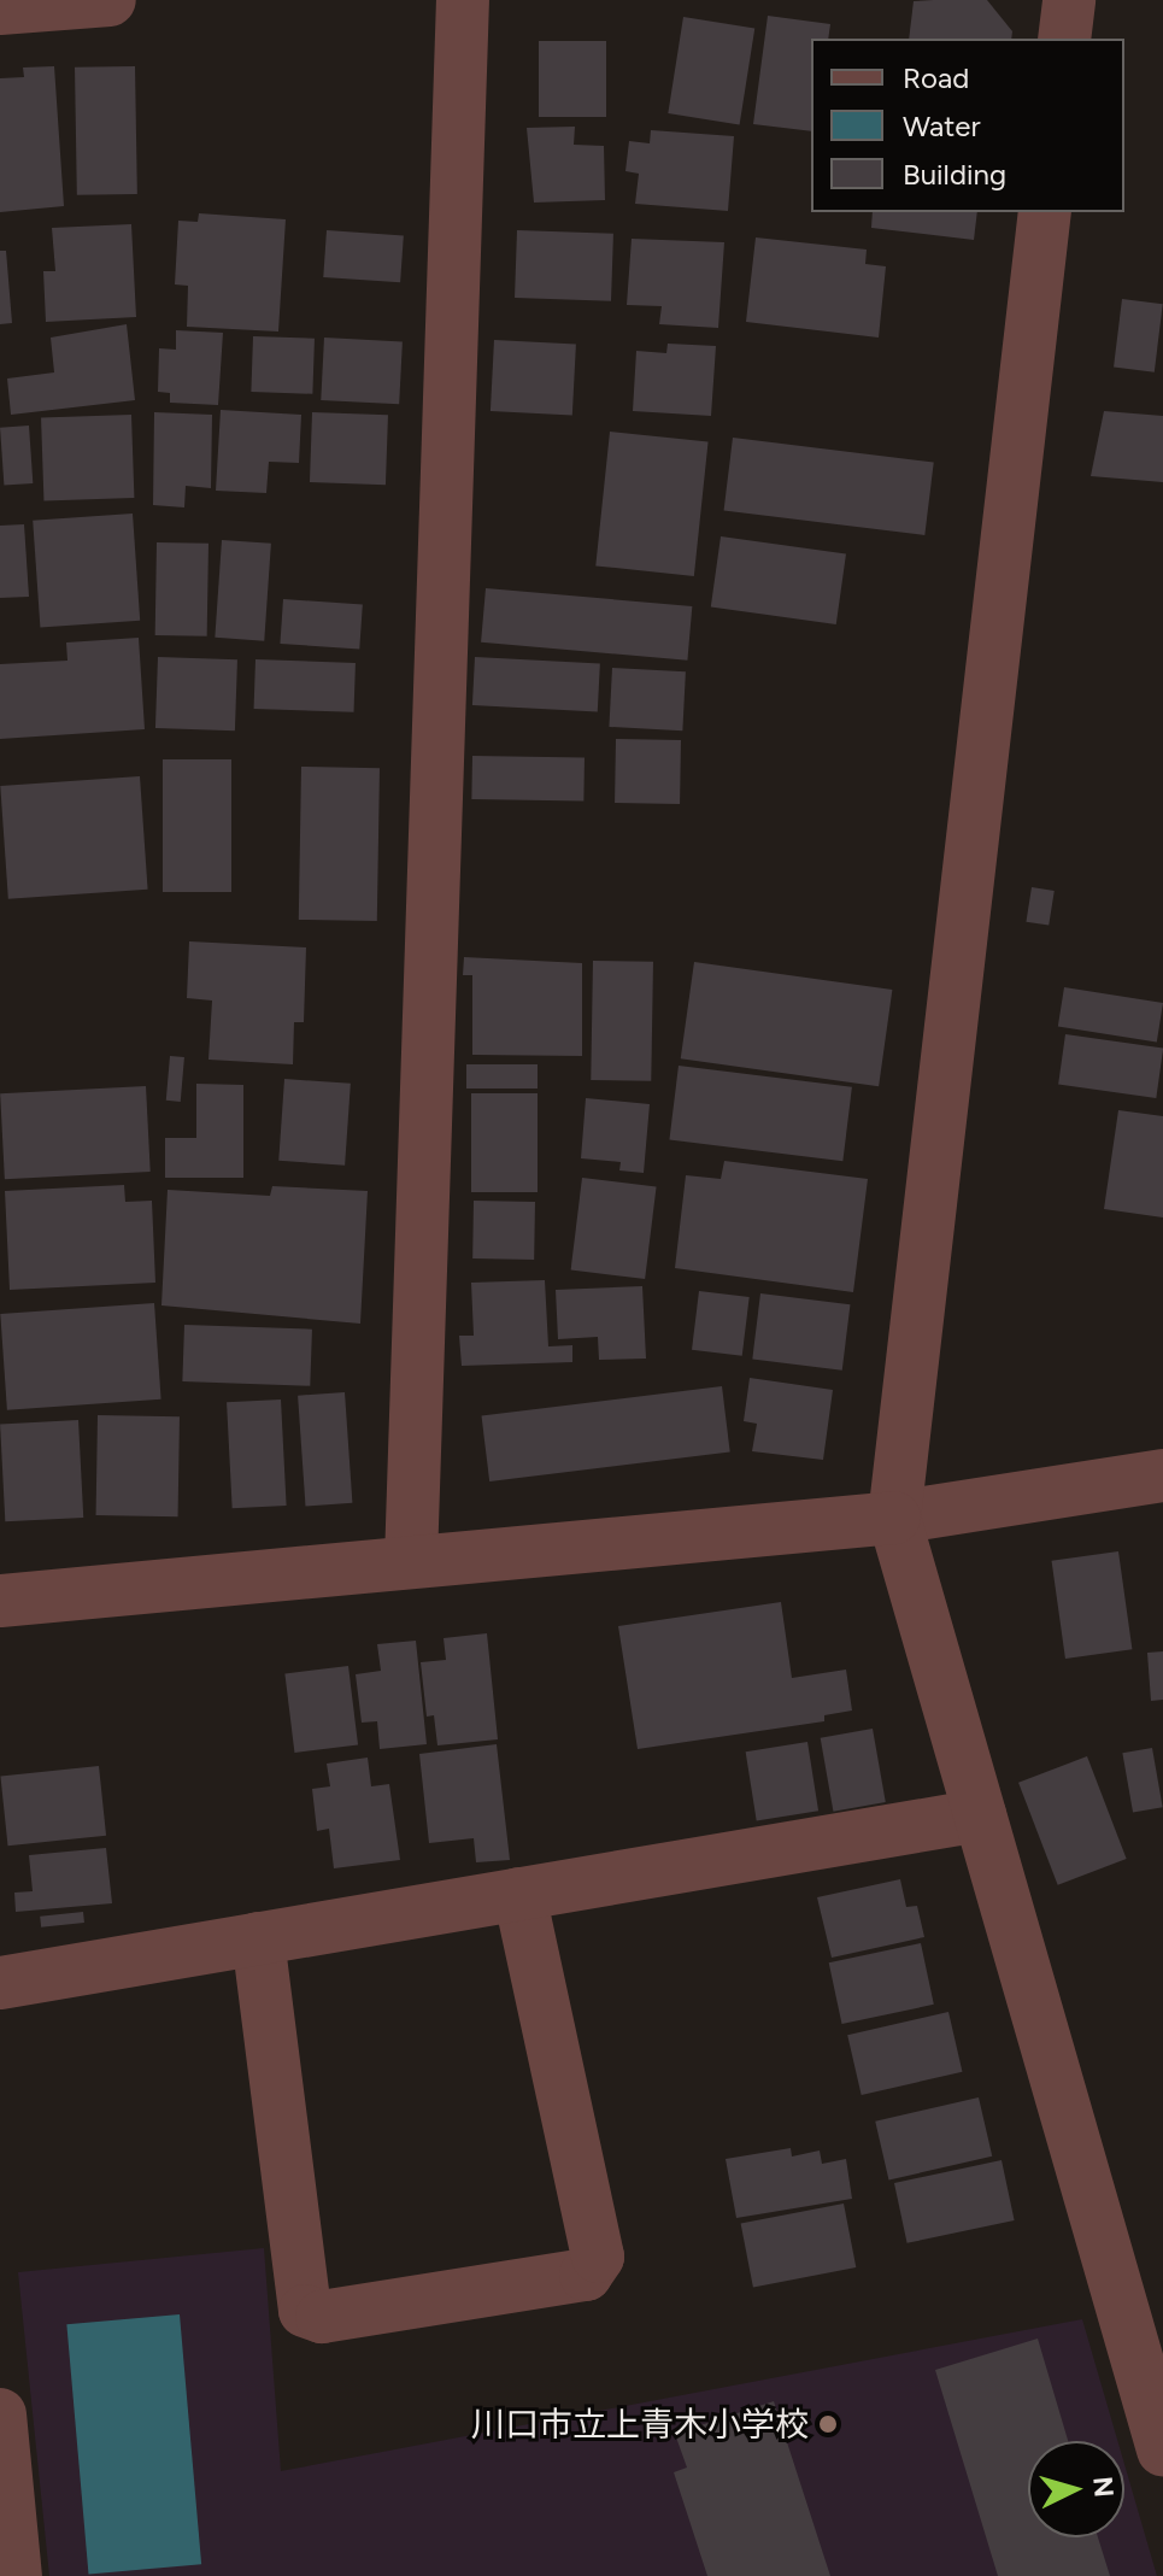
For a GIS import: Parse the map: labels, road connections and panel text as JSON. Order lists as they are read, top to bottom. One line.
{"places":["川口市立上青木小学校"],"legend":["Road","Water","Building"],"north":"right"}
